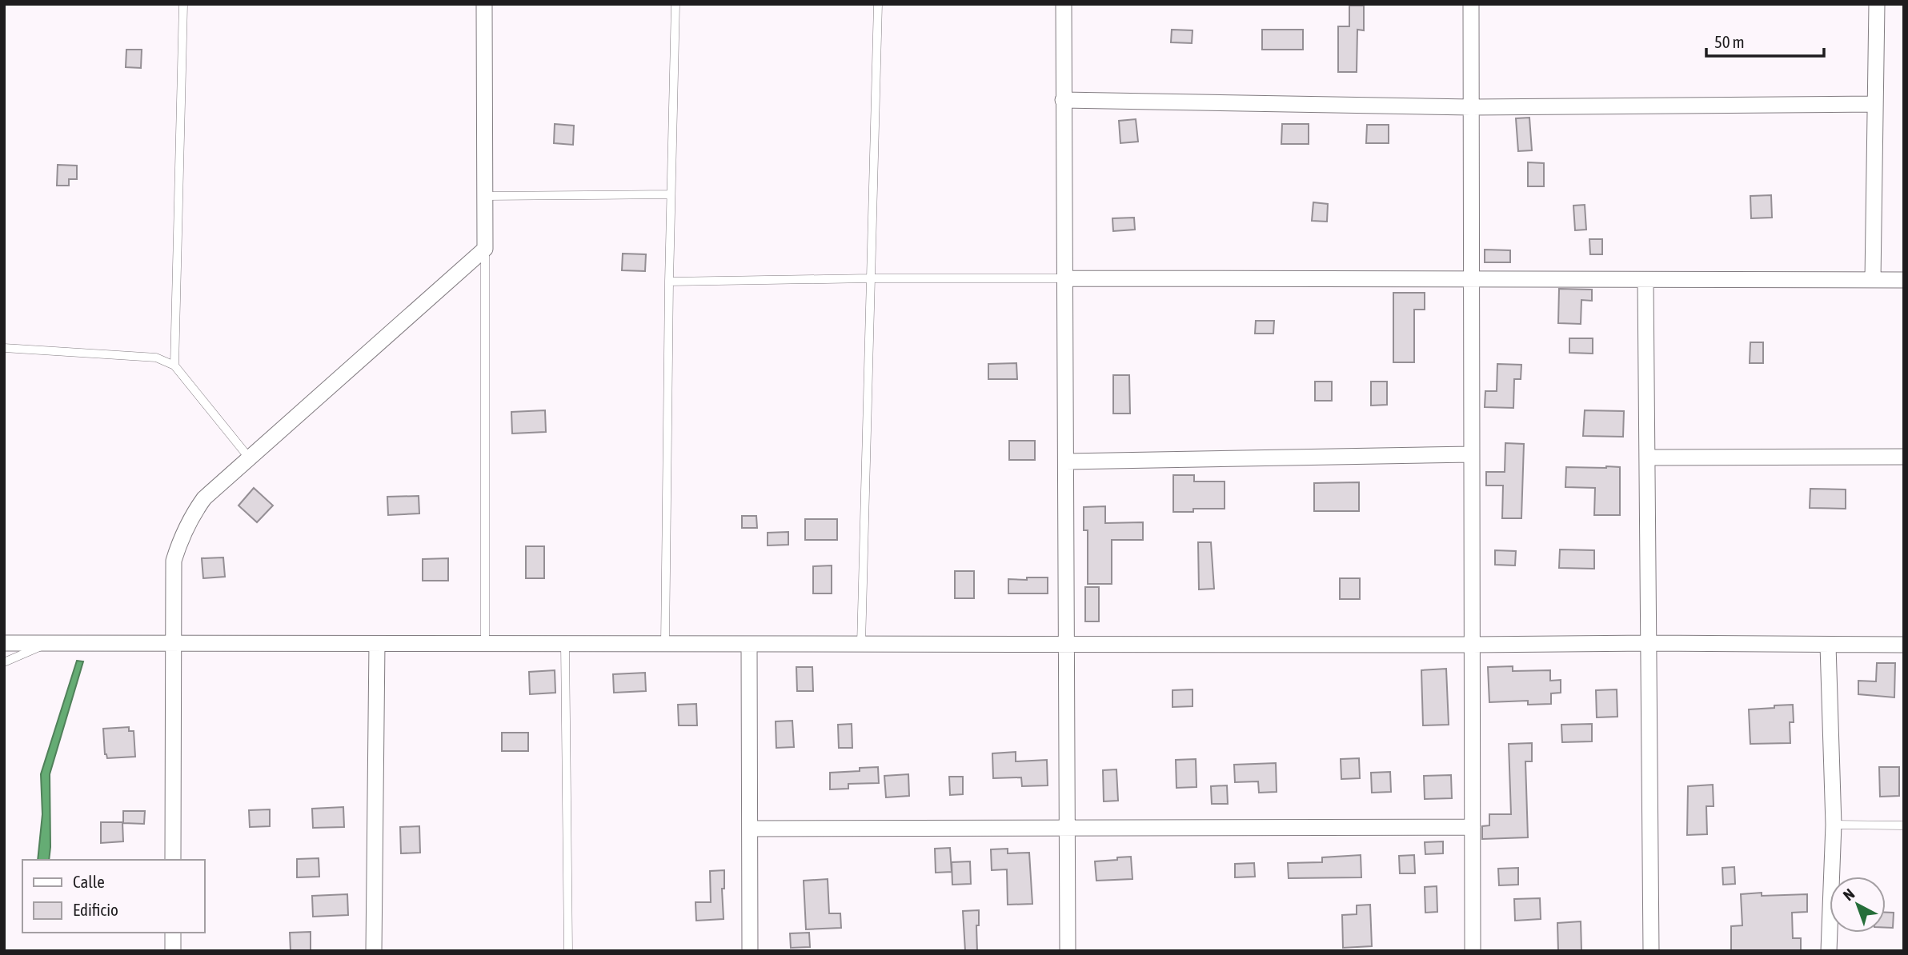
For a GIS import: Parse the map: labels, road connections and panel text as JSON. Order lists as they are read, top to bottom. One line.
{"legend":["Calle","Edificio"],"scale_bar":"50 m","north":"top left"}
